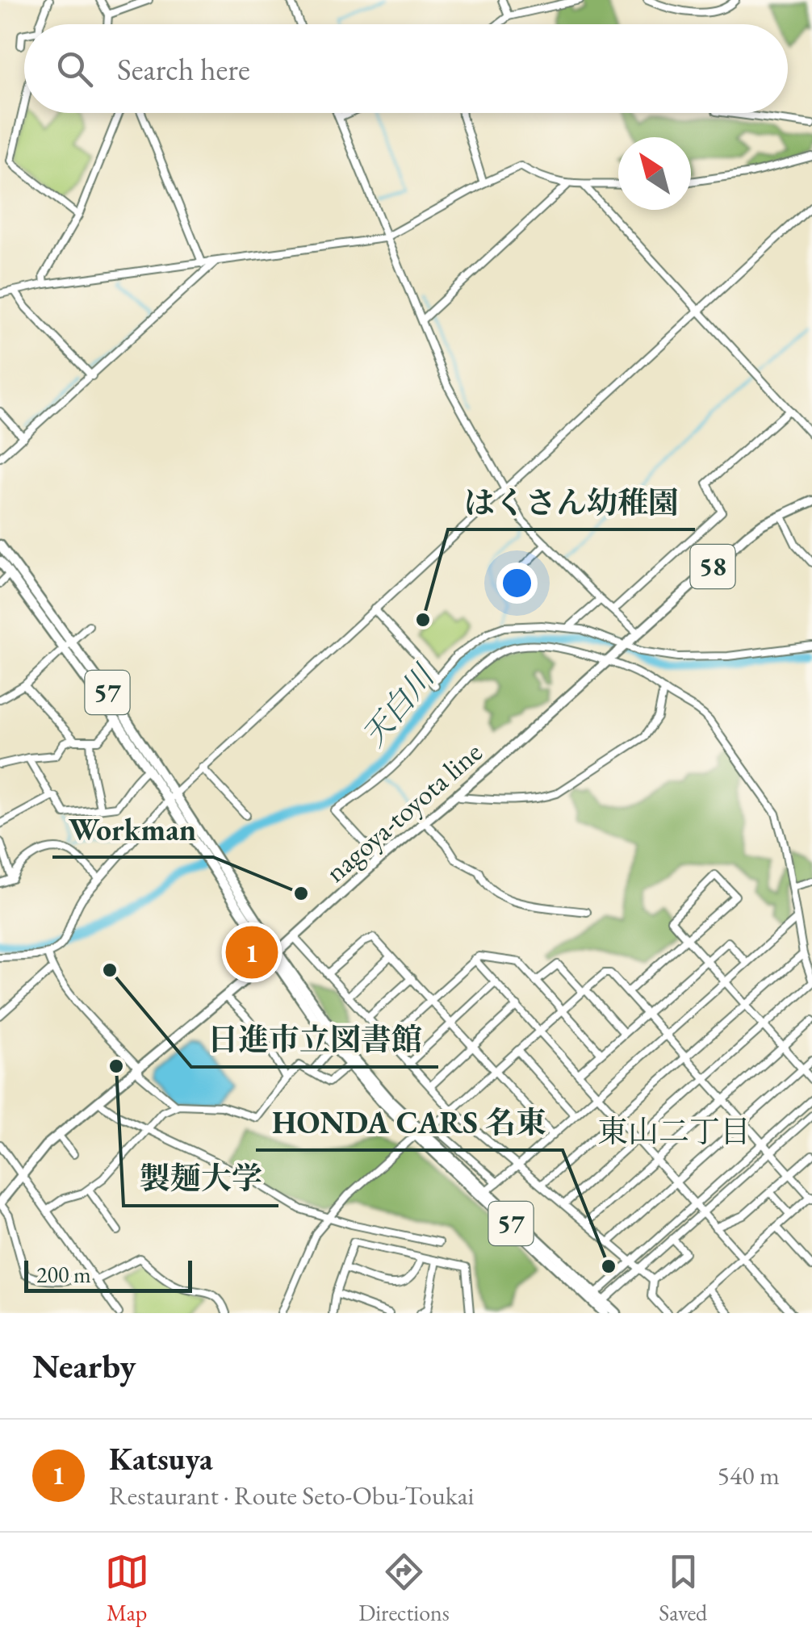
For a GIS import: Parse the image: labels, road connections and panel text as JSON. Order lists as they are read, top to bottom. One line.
{"streets":{"main road":["58","57","nagoya-toyota line"]},"crossings":[["57","nagoya-toyota line"]],"districts":["東山二丁目"],"water":["天白川"],"places":["はくさん幼稚園","Workman","日進市立図書館","製麺大学","HONDA CARS 名東"],"scale_bar":"200 m","north":"top left","page":{"search":"Search here","pins":"1","scale":"200 m","heading":"Nearby","list":[{"mark":"1","name":"Katsuya","note":"Restaurant · Route Seto-Obu-Toukai","value":"540 m"}],"nav":["Map","Directions","Saved"]}}
